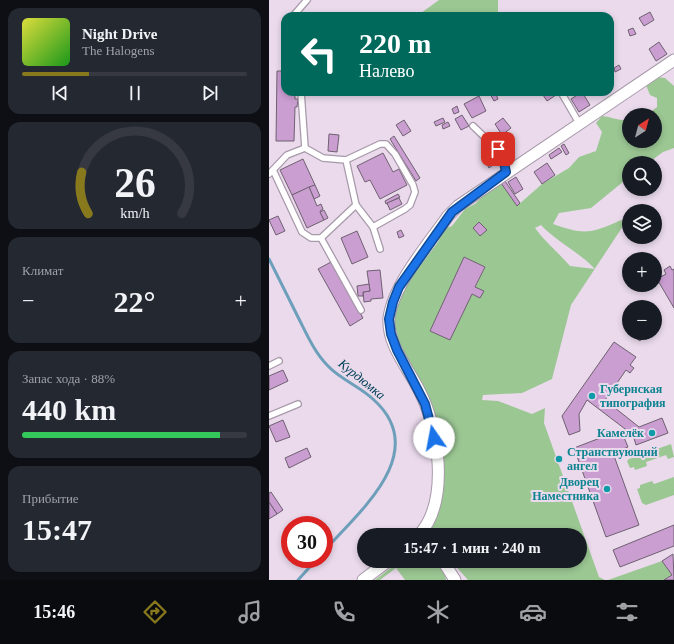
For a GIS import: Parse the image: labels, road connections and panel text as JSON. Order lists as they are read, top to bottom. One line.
{"water":["Курдюмка"],"places":["Губернская типография","Камелёк","Странствующий ангел","Дворец Наместника"],"north":"top right","page":{"turn":["220 m","Налево"],"song":["Night Drive","The Halogens"],"map_buttons":["+","−"],"tile":["Климат",["Запас хода · 88%","440 km"],["Прибытие","15:47"]],"heat":["−","22°","+"],"limit":"30","trip":"15:47 · 1 мин · 240 m","tabs":"15:46","gauge":["26","km/h"]}}
